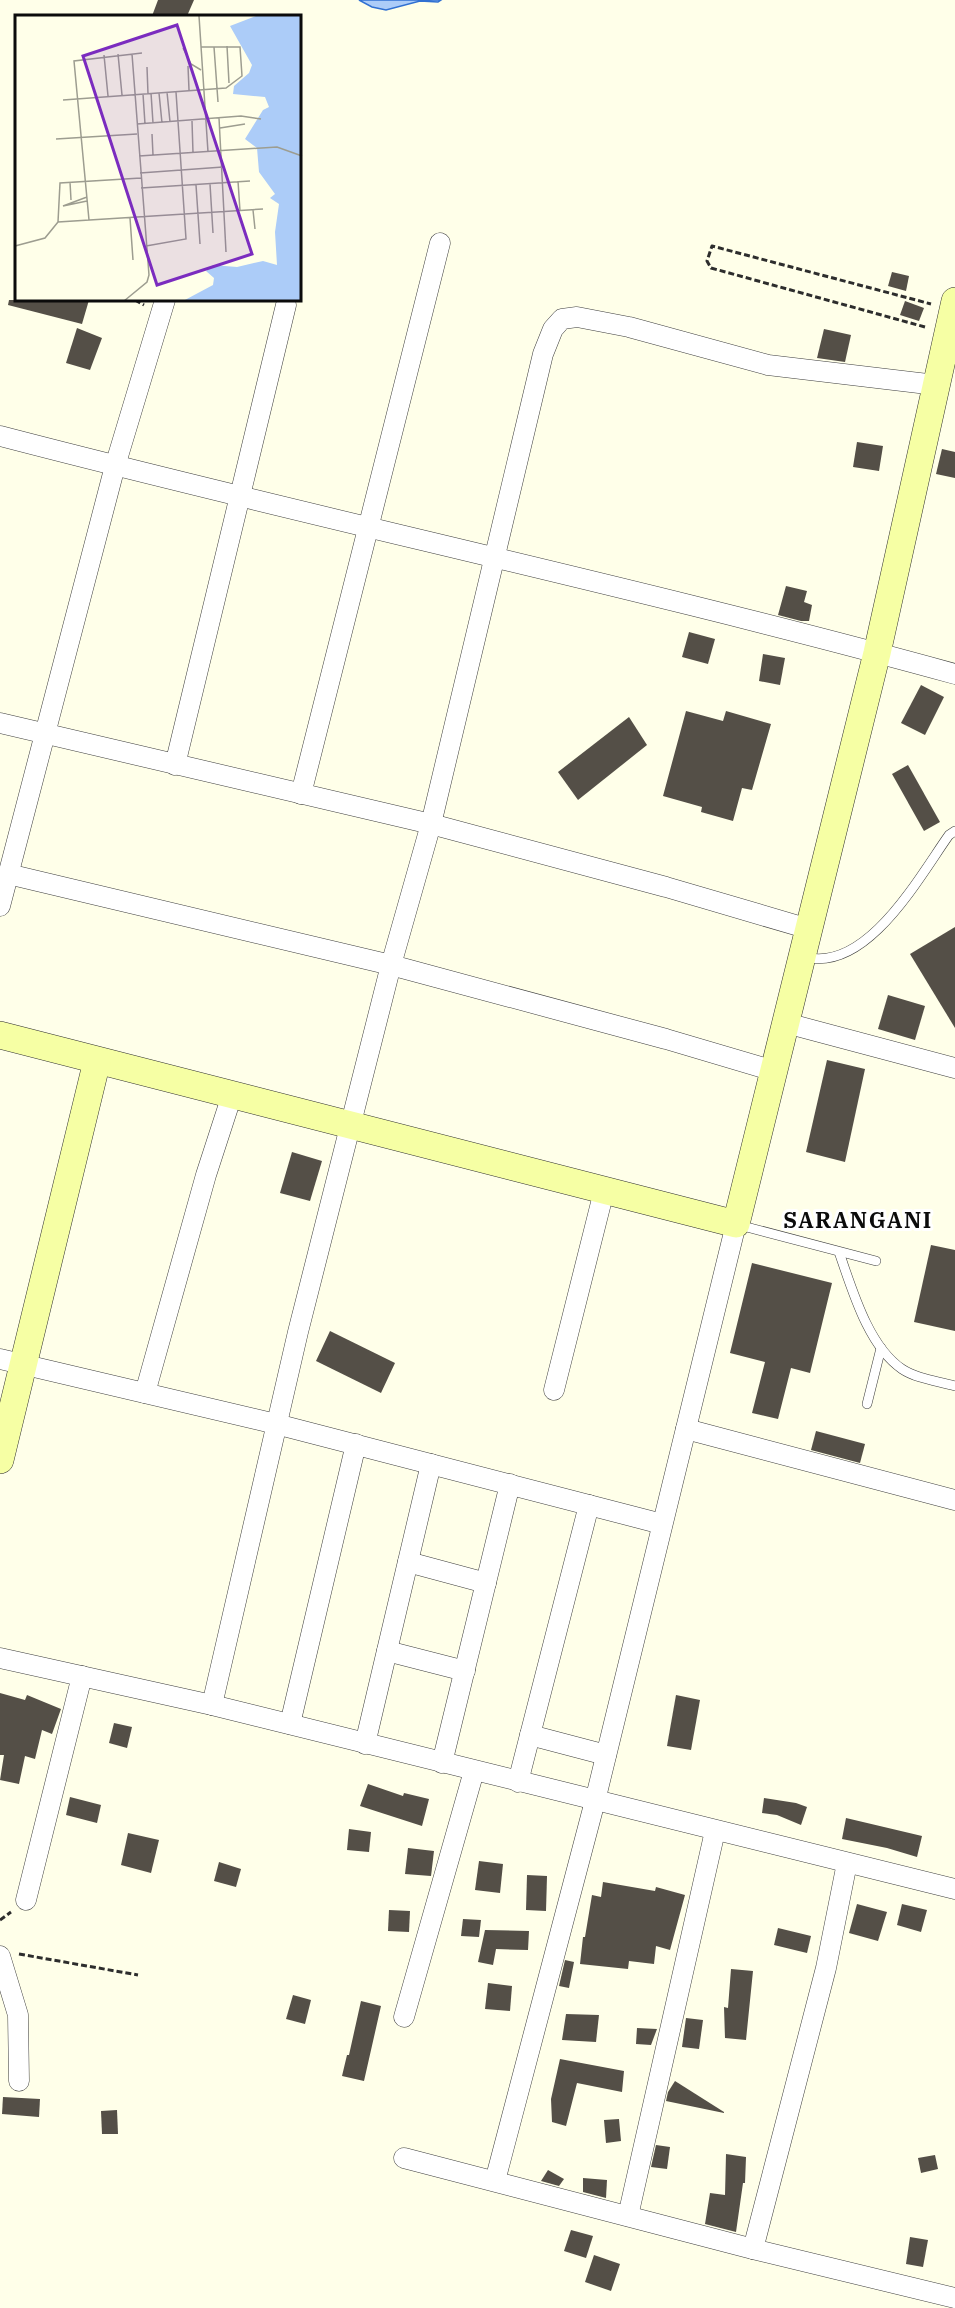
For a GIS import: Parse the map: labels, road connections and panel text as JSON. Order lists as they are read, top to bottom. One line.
{"districts":["SARANGANI"]}
